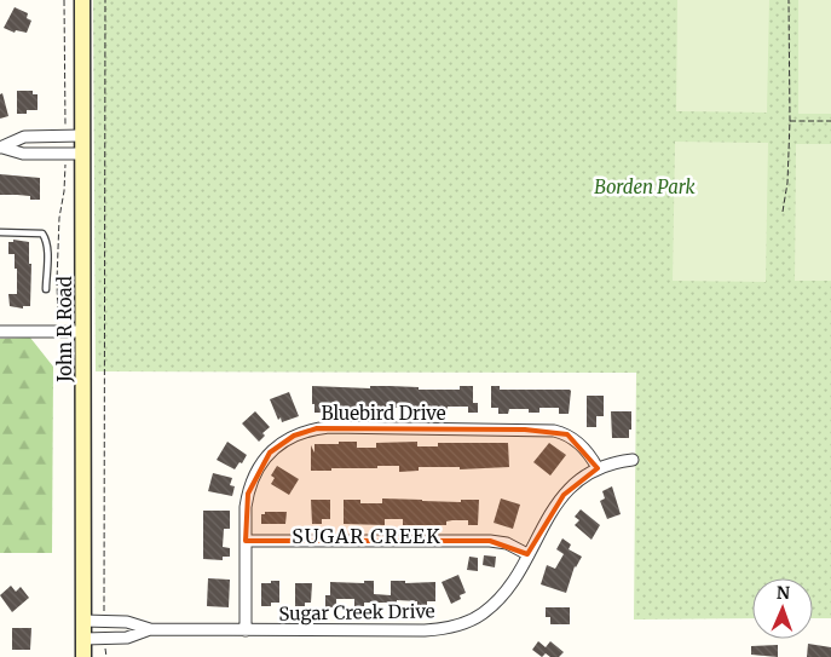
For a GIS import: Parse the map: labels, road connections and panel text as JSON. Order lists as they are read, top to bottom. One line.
{"streets":{"main road":["John R Road"],"street":["Bluebird Drive","Sugar Creek Drive"]},"crossings":[["John R Road","Sugar Creek Drive"],["Bluebird Drive","Sugar Creek Drive"]],"districts":["SUGAR CREEK"],"parks":["Borden Park"],"north":"top"}
